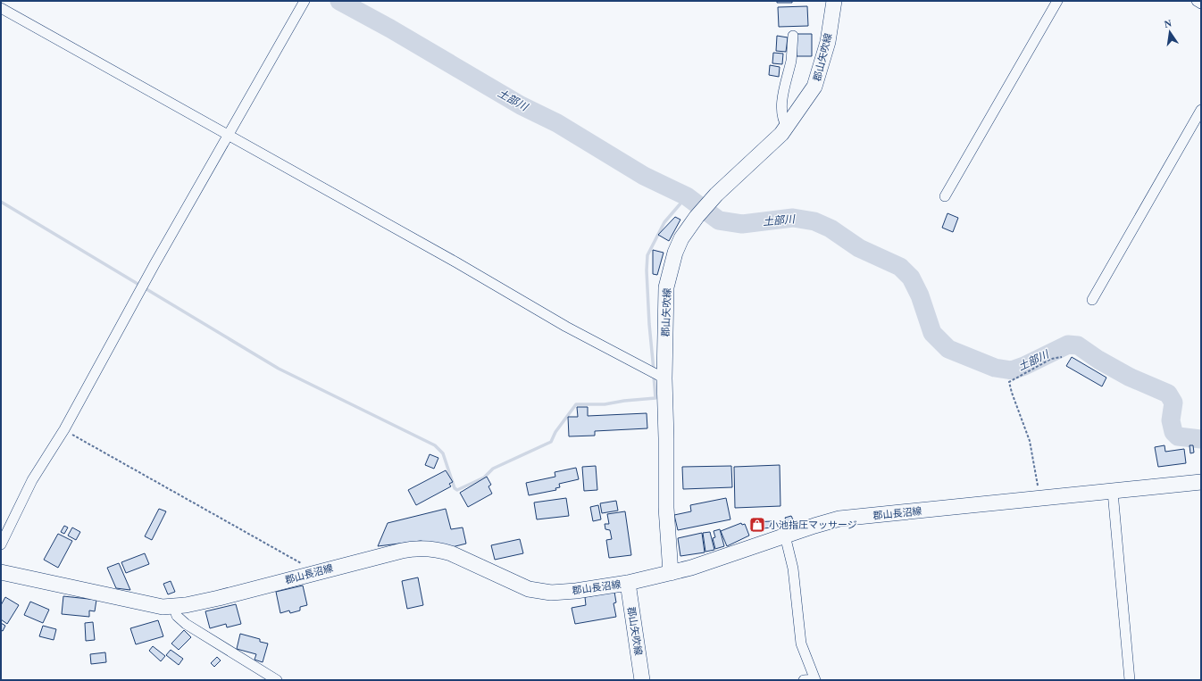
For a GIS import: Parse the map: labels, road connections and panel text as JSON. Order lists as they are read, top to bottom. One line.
{"streets":{"main road":["郡山矢吹線","郡山長沼線"]},"crossings":[["郡山矢吹線","郡山長沼線"]],"water":["土部川"],"places":{"shop":["小池指圧マッサージ"]},"north":"top"}
